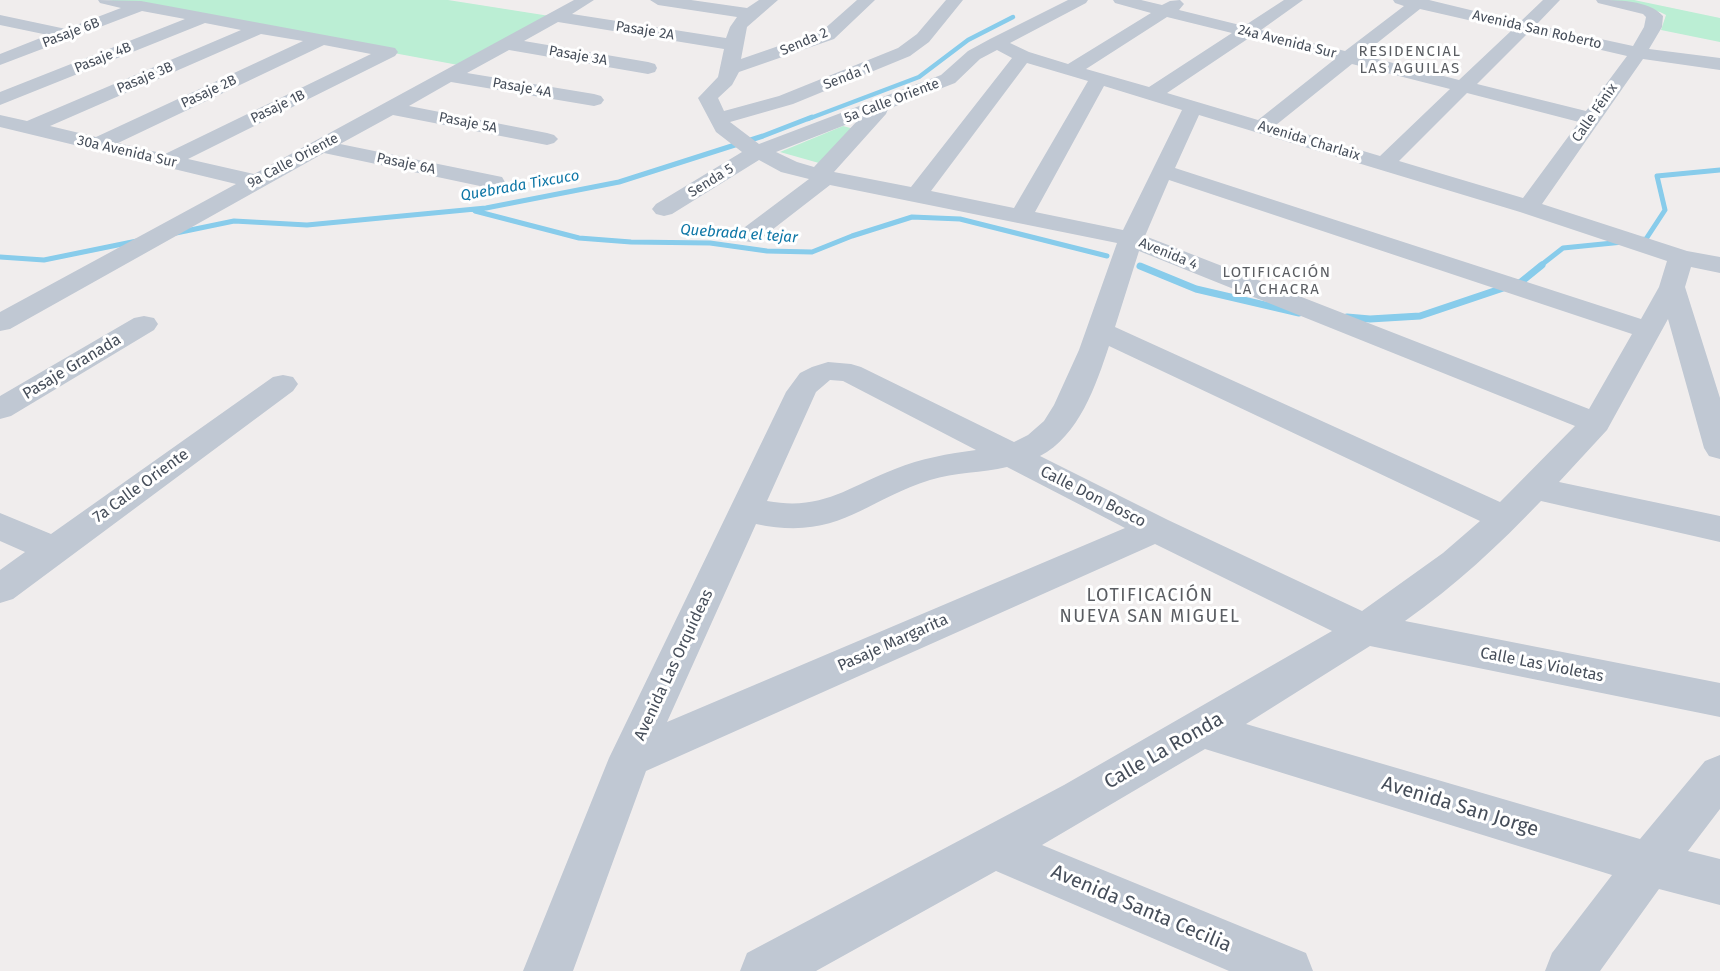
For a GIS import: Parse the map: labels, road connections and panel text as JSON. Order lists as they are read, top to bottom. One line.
{"streets":{"street":["Avenida San Roberto","Pasaje 2A","Pasaje 6B","Senda 2","24a Avenida Sur","Pasaje 3A","Pasaje 4B","Senda 1","Pasaje 3B","Pasaje 4A","Pasaje 2B","5a Calle Oriente","Pasaje 1B","Calle Fénix","Pasaje 5A","Avenida Charlaix","30a Avenida Sur","9a Calle Oriente","Pasaje 6A","Senda 5","Avenida 4","Pasaje Granada","7a Calle Oriente","Calle Don Bosco","Pasaje Margarita","Avenida Las Orquídeas","Calle Las Violetas","Calle La Ronda","Avenida San Jorge","Avenida Santa Cecilia"]},"crossings":[["Avenida San Roberto","Calle Fénix"],["Pasaje 2A","9a Calle Oriente"],["24a Avenida Sur","Calle Fénix"],["Pasaje 3A","9a Calle Oriente"],["Pasaje 3B","30a Avenida Sur"],["Pasaje 4A","9a Calle Oriente"],["Pasaje 2B","Pasaje 1B"],["Pasaje 2B","30a Avenida Sur"],["5a Calle Oriente","Avenida Charlaix"],["5a Calle Oriente","Senda 5"],["5a Calle Oriente","Avenida 4"],["Pasaje 1B","30a Avenida Sur"],["Calle Fénix","Avenida Charlaix"],["Pasaje 5A","9a Calle Oriente"],["Avenida Charlaix","Calle La Ronda"],["30a Avenida Sur","9a Calle Oriente"],["9a Calle Oriente","Pasaje 6A"],["Senda 5","Avenida 4"],["Avenida 4","Calle La Ronda"],["Calle Don Bosco","Pasaje Margarita"],["Calle Don Bosco","Avenida Las Orquídeas"],["Calle Don Bosco","Calle Las Violetas"],["Calle Don Bosco","Calle La Ronda"],["Pasaje Margarita","Avenida Las Orquídeas"],["Calle Las Violetas","Calle La Ronda"],["Calle La Ronda","Avenida San Jorge"],["Calle La Ronda","Avenida Santa Cecilia"]],"districts":["RESIDENCIAL LAS AGUILAS","LOTIFICACIÓN LA CHACRA","LOTIFICACIÓN NUEVA SAN MIGUEL"],"water":["Quebrada Tixcuco","Quebrada el tejar"]}
